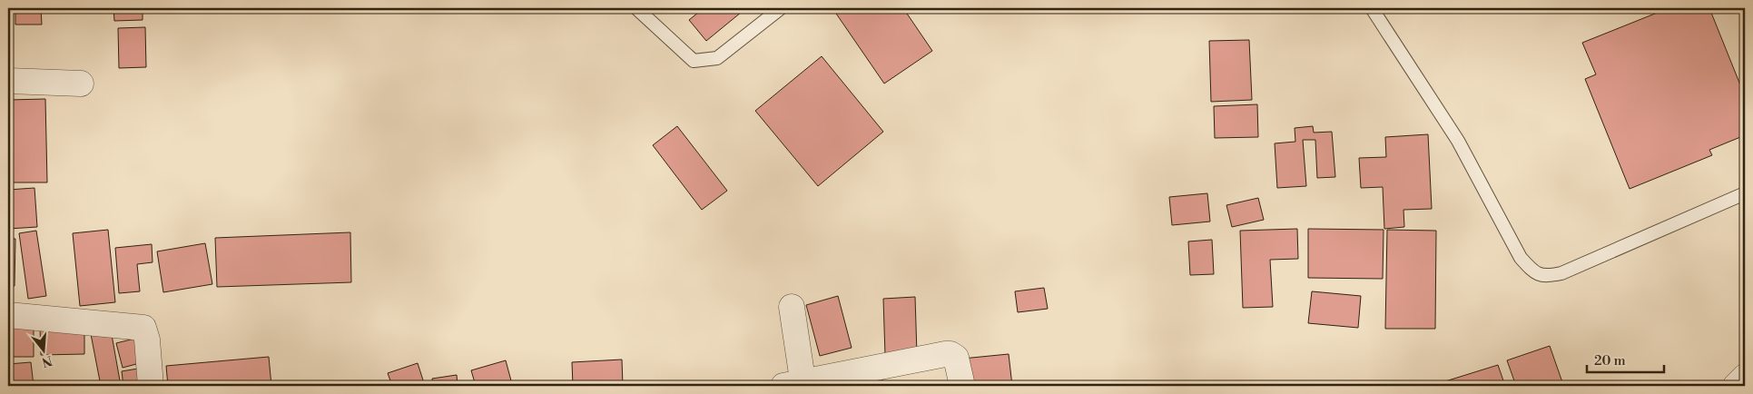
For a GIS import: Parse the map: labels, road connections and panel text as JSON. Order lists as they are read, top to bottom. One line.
{"scale_bar":"20 m","north":"bottom"}
